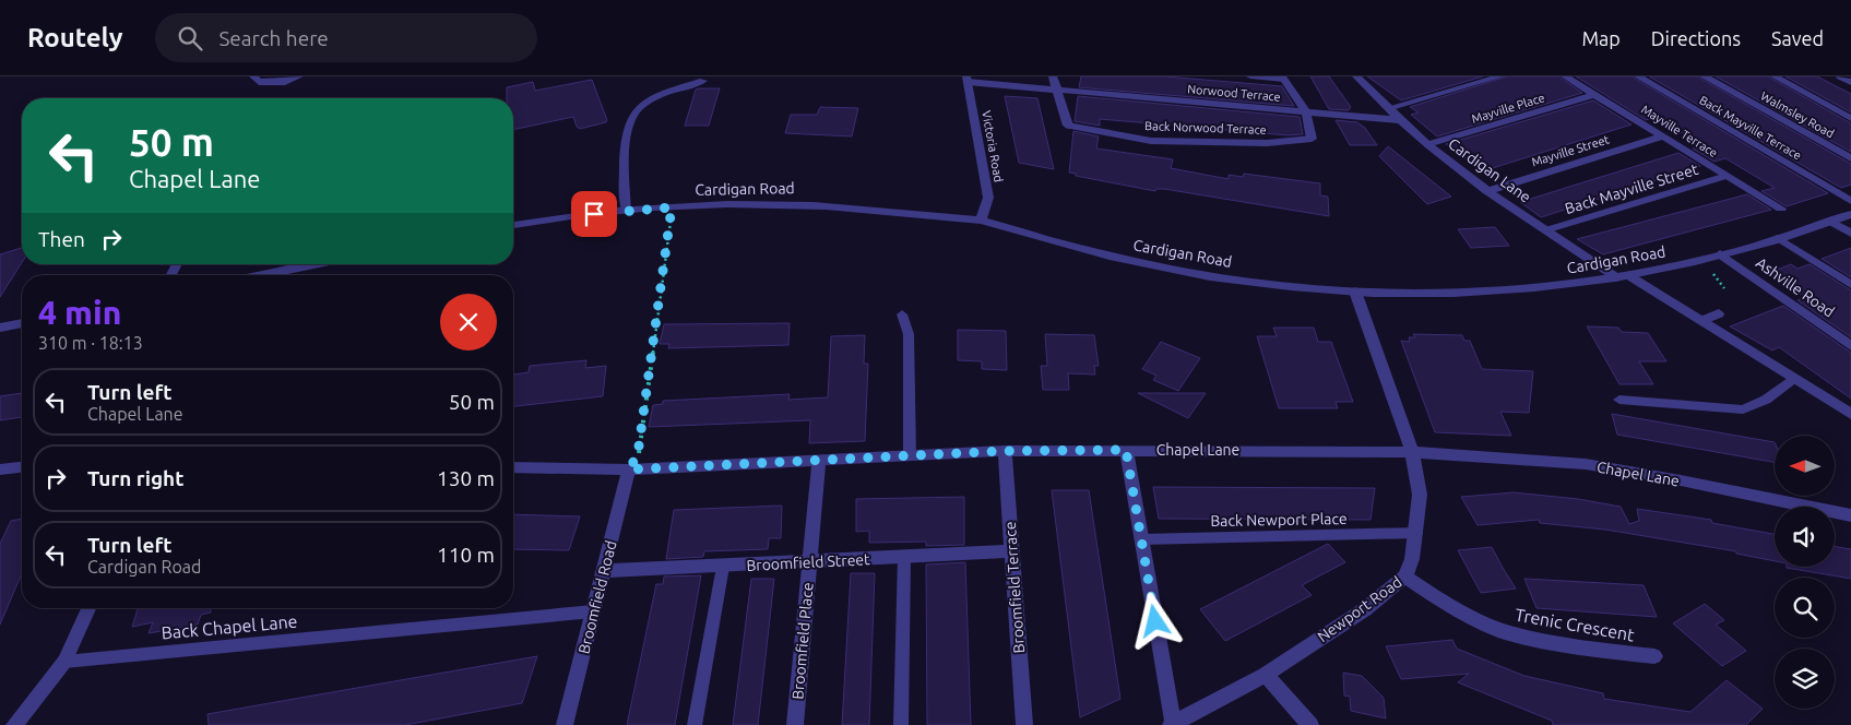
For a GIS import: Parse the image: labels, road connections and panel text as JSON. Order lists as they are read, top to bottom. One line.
{"streets":{"street":["Norwood Terrace","Mayville Place","Walmsley Road","Mayville Terrace","Victoria Road","Mayville Street","Cardigan Lane","Cardigan Road","Ashville Road","Chapel Lane","Broomfield Street","Broomfield Terrace","Broomfield Road","Newport Road","Trenic Crescent","Broomfield Place"],"lane":["Back Norwood Terrace","Back Mayville Terrace","Back Mayville Street","Back Newport Place","Back Chapel Lane"]},"crossings":[["Norwood Terrace","Victoria Road"],["Norwood Terrace","Cardigan Lane"],["Mayville Place","Mayville Terrace"],["Mayville Place","Cardigan Lane"],["Mayville Terrace","Mayville Street"],["Mayville Terrace","Back Mayville Street"],["Victoria Road","Cardigan Road"],["Mayville Street","Cardigan Lane"],["Cardigan Lane","Cardigan Road"],["Cardigan Lane","Back Mayville Street"],["Cardigan Road","Ashville Road"],["Cardigan Road","Newport Road"],["Chapel Lane","Broomfield Terrace"],["Chapel Lane","Broomfield Road"],["Chapel Lane","Newport Road"],["Chapel Lane","Broomfield Place"],["Back Newport Place","Newport Road"],["Broomfield Street","Broomfield Terrace"],["Broomfield Street","Broomfield Road"],["Broomfield Street","Broomfield Place"],["Broomfield Road","Back Chapel Lane"],["Newport Road","Trenic Crescent"]],"north":"left","page":{"header":"Routely","search":"Search here","nav":["Map","Directions","Saved"],"turn":["50 m","Chapel Lane"],"then":"Then","heading":["4 min","310 m · 18:13"],"list":[{"name":"Turn left","note":"Chapel Lane","value":"50 m"},{"name":"Turn right","value":"130 m"},{"name":"Turn left","note":"Cardigan Road","value":"110 m"}]}}
